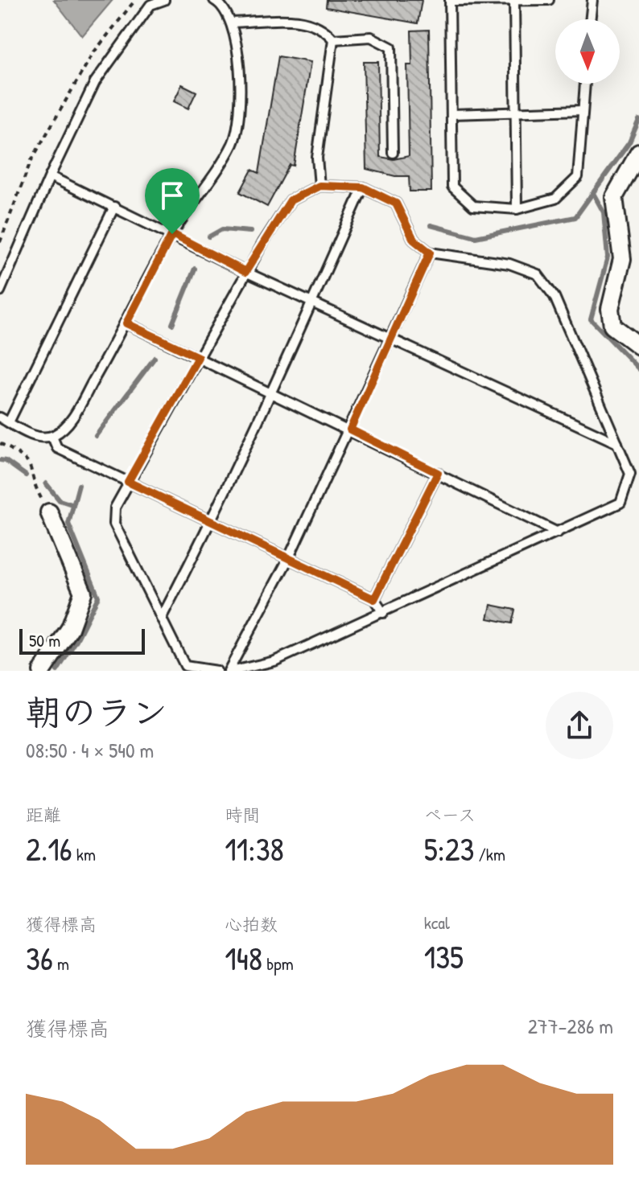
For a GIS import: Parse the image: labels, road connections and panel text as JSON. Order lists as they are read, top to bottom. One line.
{"scale_bar":"50 m","north":"bottom","page":{"scale":"50 m","heading":["朝のラン","08:50 · 4 × 540 m"],"stats":[["距離","2.16 km"],["時間","11:38"],["ペース","5:23 /km"],["獲得標高","36 m"],["心拍数","148 bpm"],["kcal","135"]],"chart":["獲得標高","277–286 m"]}}
